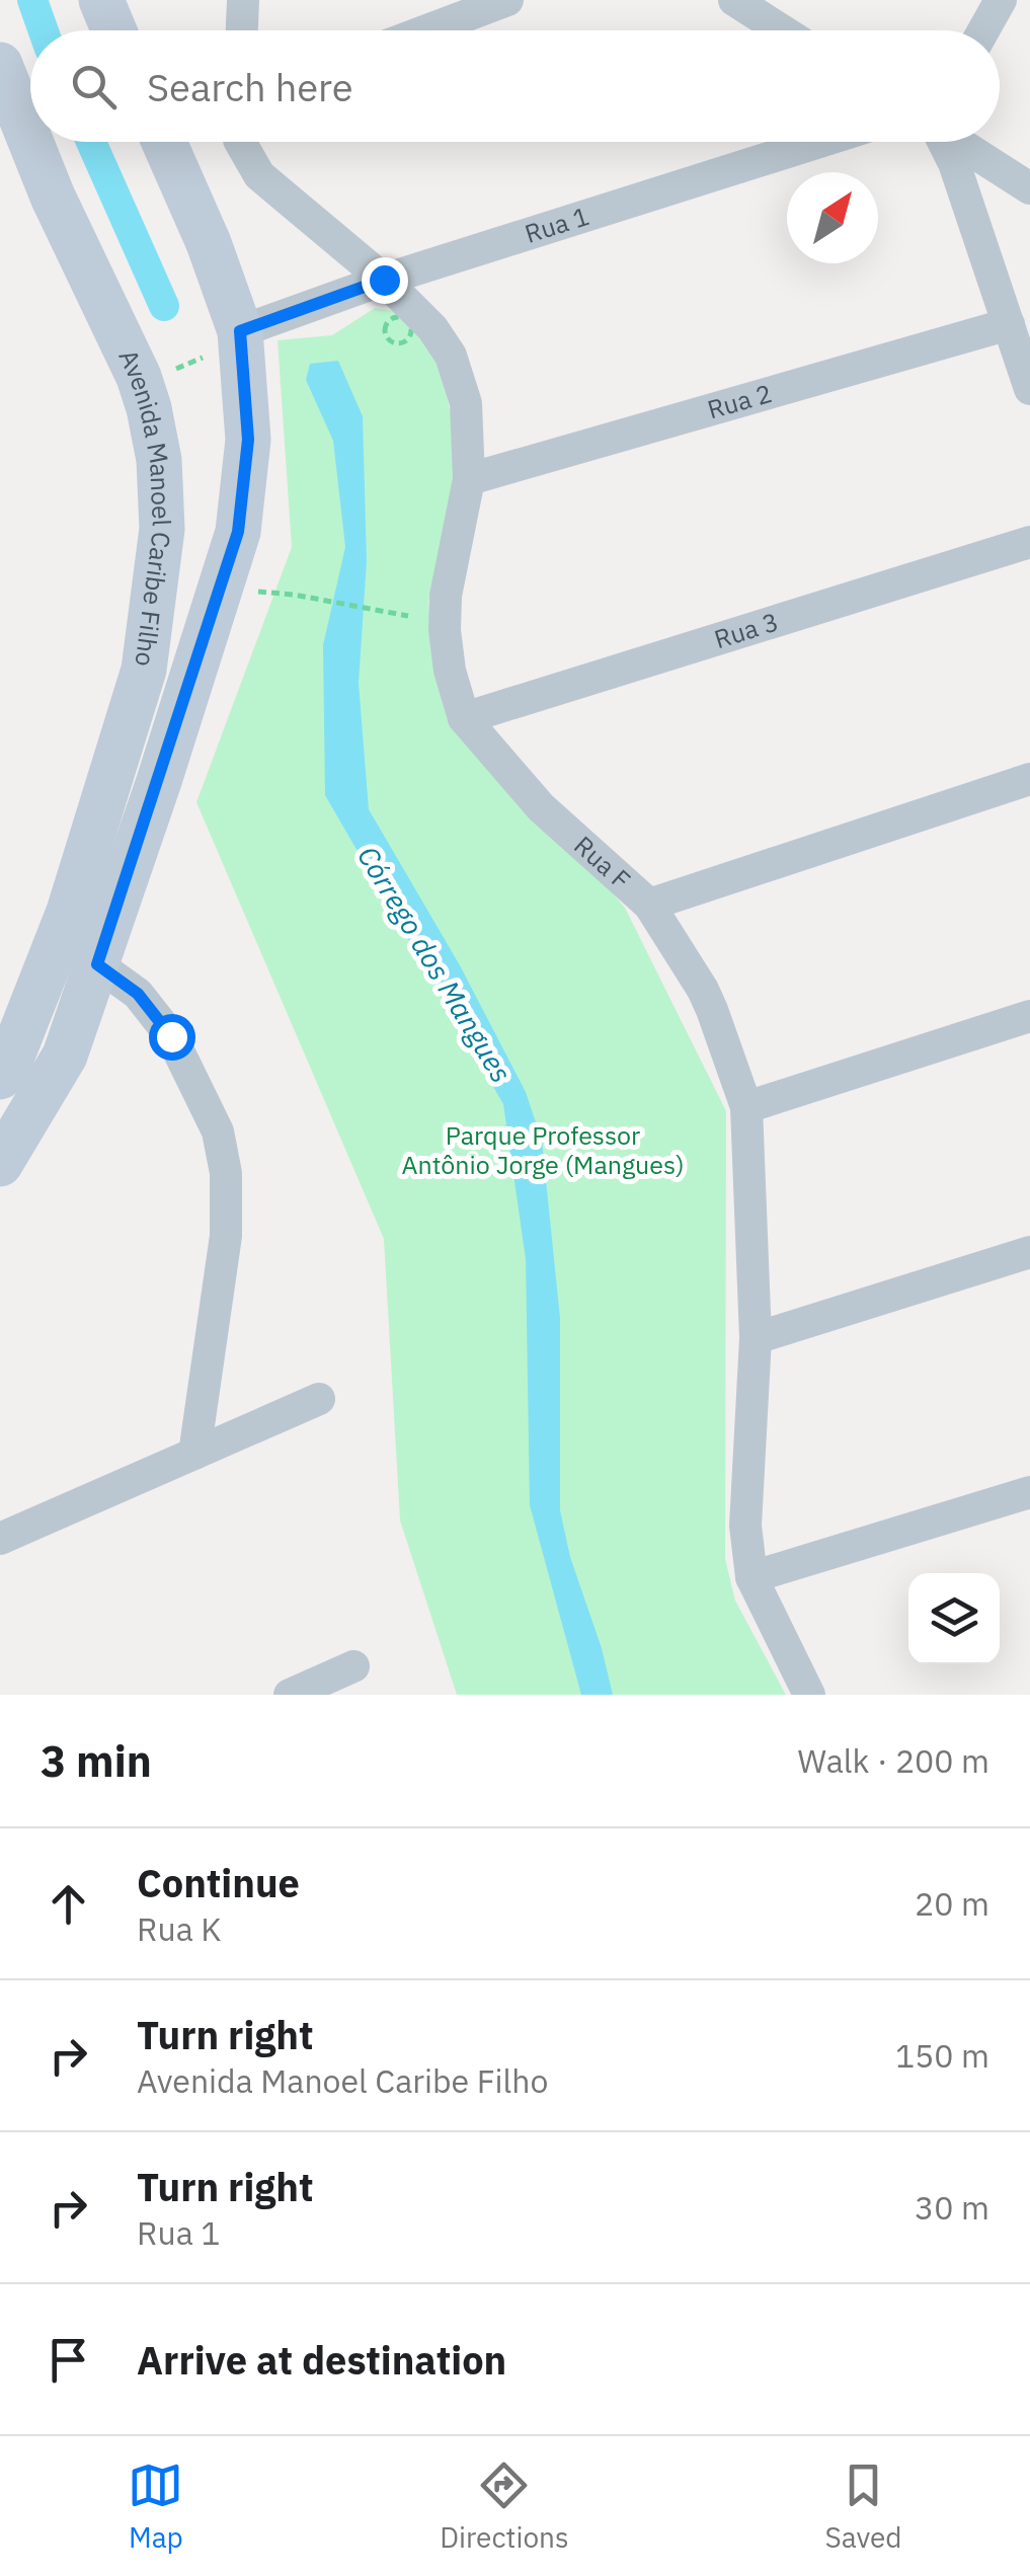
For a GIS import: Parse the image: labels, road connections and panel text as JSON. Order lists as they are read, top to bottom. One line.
{"streets":{"main road":["Avenida Manoel Caribe Filho"],"street":["Rua 1","Rua 2","Rua 3","Rua F"]},"crossings":[["Rua 1","Avenida Manoel Caribe Filho"],["Rua 1","Rua F"],["Rua 2","Rua F"],["Rua 3","Rua F"]],"water":["Córrego dos Mangues"],"parks":["Parque Professor Antônio Jorge (Mangues)"],"north":"top right","page":{"search":"Search here","heading":["3 min","Walk · 200 m"],"list":[["Continue","Rua K","20 m"],["Turn right","Avenida Manoel Caribe Filho","150 m"],["Turn right","Rua 1","30 m"],"Arrive at destination"],"nav":["Map","Directions","Saved"]}}
